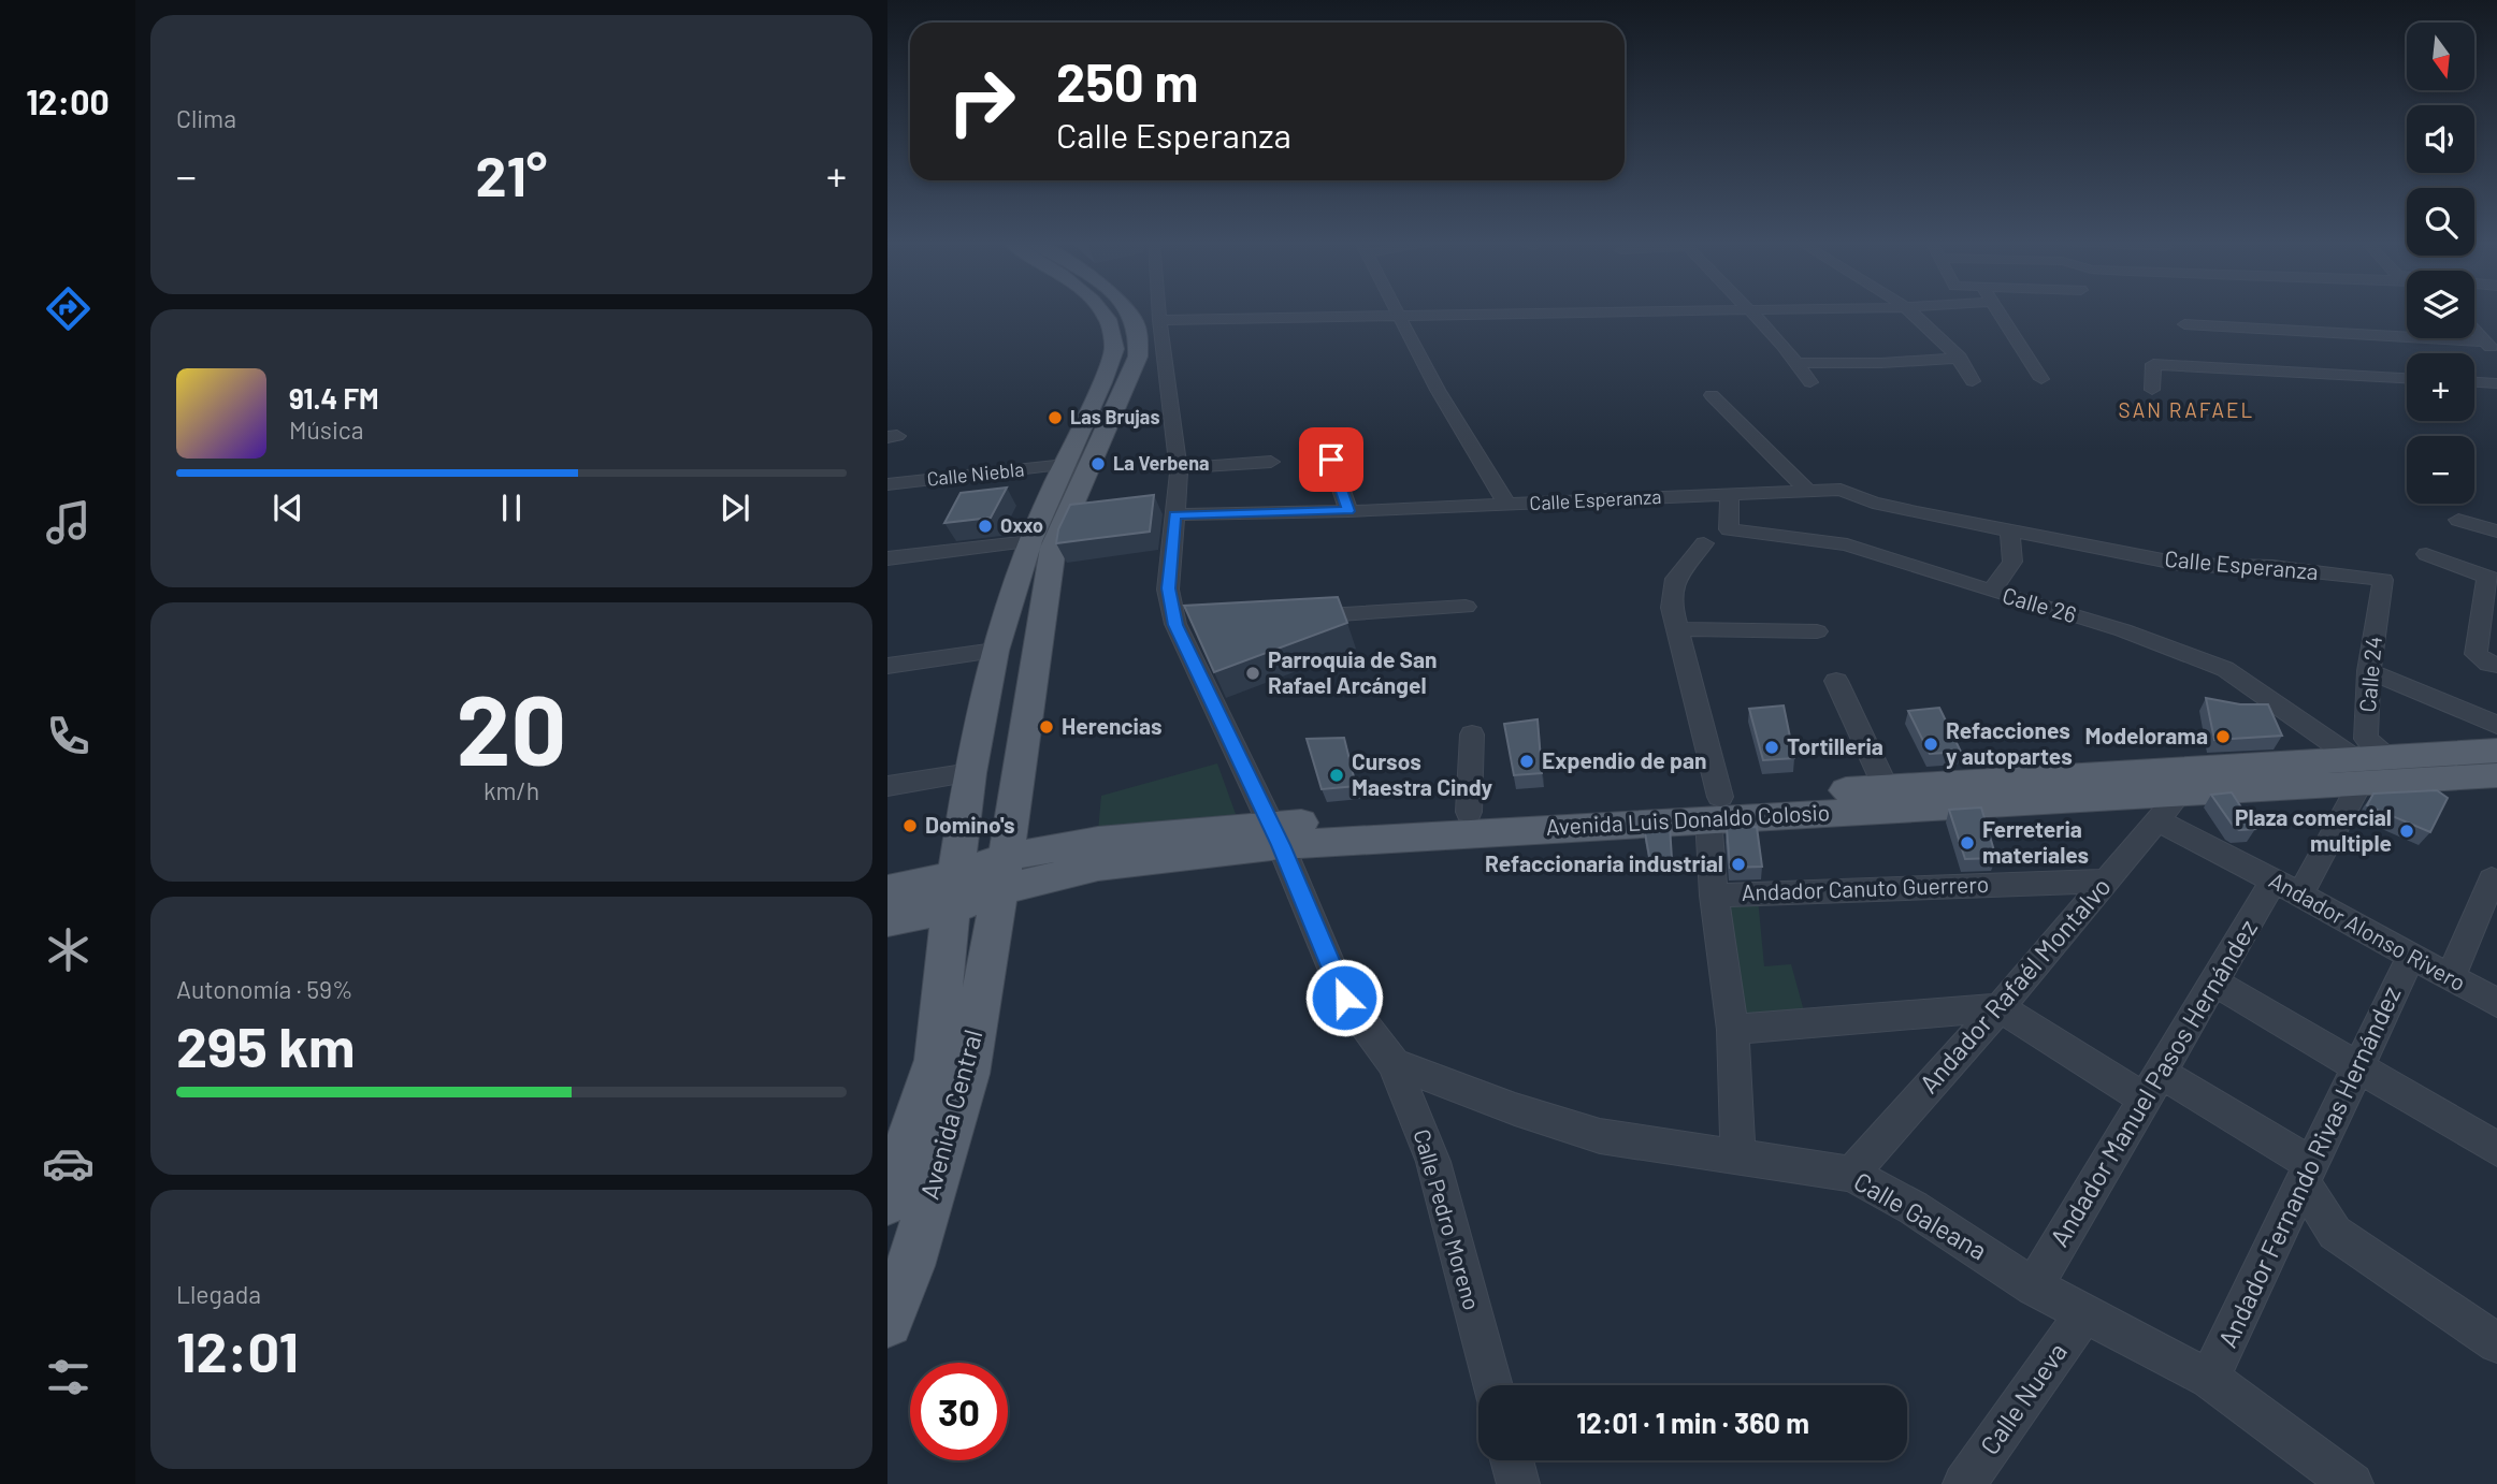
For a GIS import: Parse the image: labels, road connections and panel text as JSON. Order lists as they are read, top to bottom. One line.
{"streets":{"main road":["Avenida Luis Donaldo Colosio","Avenida Central"],"street":["Calle Niebla","Calle Esperanza","Calle 26","Calle 24","Andador Canuto Guerrero","Andador Alonso Rivero","Andador Rafaél Montalvo","Andador Manuel Pasos Hernández","Andador Fernando Rivas Hernández","Calle Galeana","Calle Pedro Moreno","Calle Nueva"]},"crossings":[["Calle Niebla","Avenida Central"],["Calle Esperanza","Calle 26"],["Calle Esperanza","Calle 24"],["Calle Esperanza","Calle Pedro Moreno"],["Calle 26","Avenida Luis Donaldo Colosio"],["Calle 26","Andador Manuel Pasos Hernández"],["Avenida Luis Donaldo Colosio","Andador Alonso Rivero"],["Avenida Luis Donaldo Colosio","Andador Rafaél Montalvo"],["Avenida Luis Donaldo Colosio","Andador Manuel Pasos Hernández"],["Avenida Luis Donaldo Colosio","Avenida Central"],["Avenida Luis Donaldo Colosio","Calle Pedro Moreno"],["Andador Canuto Guerrero","Andador Rafaél Montalvo"],["Andador Alonso Rivero","Andador Rafaél Montalvo"],["Andador Alonso Rivero","Andador Manuel Pasos Hernández"],["Andador Alonso Rivero","Andador Fernando Rivas Hernández"],["Andador Rafaél Montalvo","Calle Galeana"],["Andador Manuel Pasos Hernández","Calle Galeana"],["Andador Fernando Rivas Hernández","Calle Galeana"],["Calle Galeana","Calle Pedro Moreno"],["Calle Galeana","Calle Nueva"]],"districts":["SAN RAFAEL"],"places":["Las Brujas","La Verbena","Oxxo","Parroquia de San Rafael Arcángel","Herencias","Modelorama","Refacciones y autopartes","Tortilleria","Expendio de pan","Cursos Maestra Cindy","Domino's","Plaza comercial multiple","Ferreteria materiales","Refaccionaria industrial"],"north":"bottom","page":{"tabs":"12:00","tile":["Clima",["20","km/h"],["Autonomía · 59%","295 km"],["Llegada","12:01"]],"map_buttons":["+","−"],"turn":["250 m","Calle Esperanza"],"heat":["−","21°","+"],"song":["91.4 FM","Música"],"limit":"30","trip":"12:01 · 1 min · 360 m"}}
